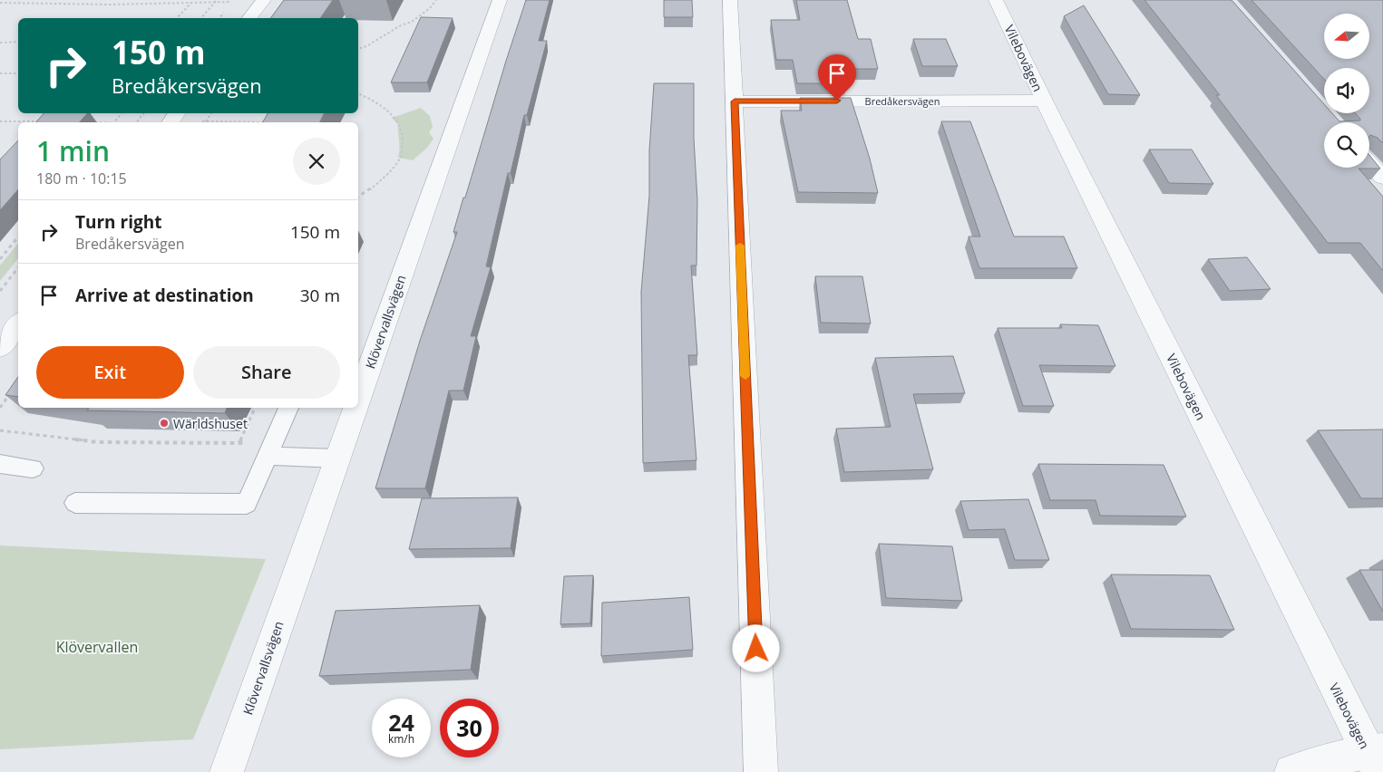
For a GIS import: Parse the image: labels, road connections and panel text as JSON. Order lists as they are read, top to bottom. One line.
{"streets":{"street":["Vilebovägen","Bredåkersvägen","Klövervallsvägen"]},"crossings":[["Vilebovägen","Bredåkersvägen"]],"parks":["Klövervallen"],"places":["Wärldshuset"],"north":"left","page":{"turn":["150 m","Bredåkersvägen"],"heading":["1 min","180 m · 10:15"],"list":[{"name":"Turn right","note":"Bredåkersvägen","value":"150 m"},{"name":"Arrive at destination","value":"30 m"}],"buttons":["Exit","Share"],"speed":"24 km/h","limit":"30"}}
